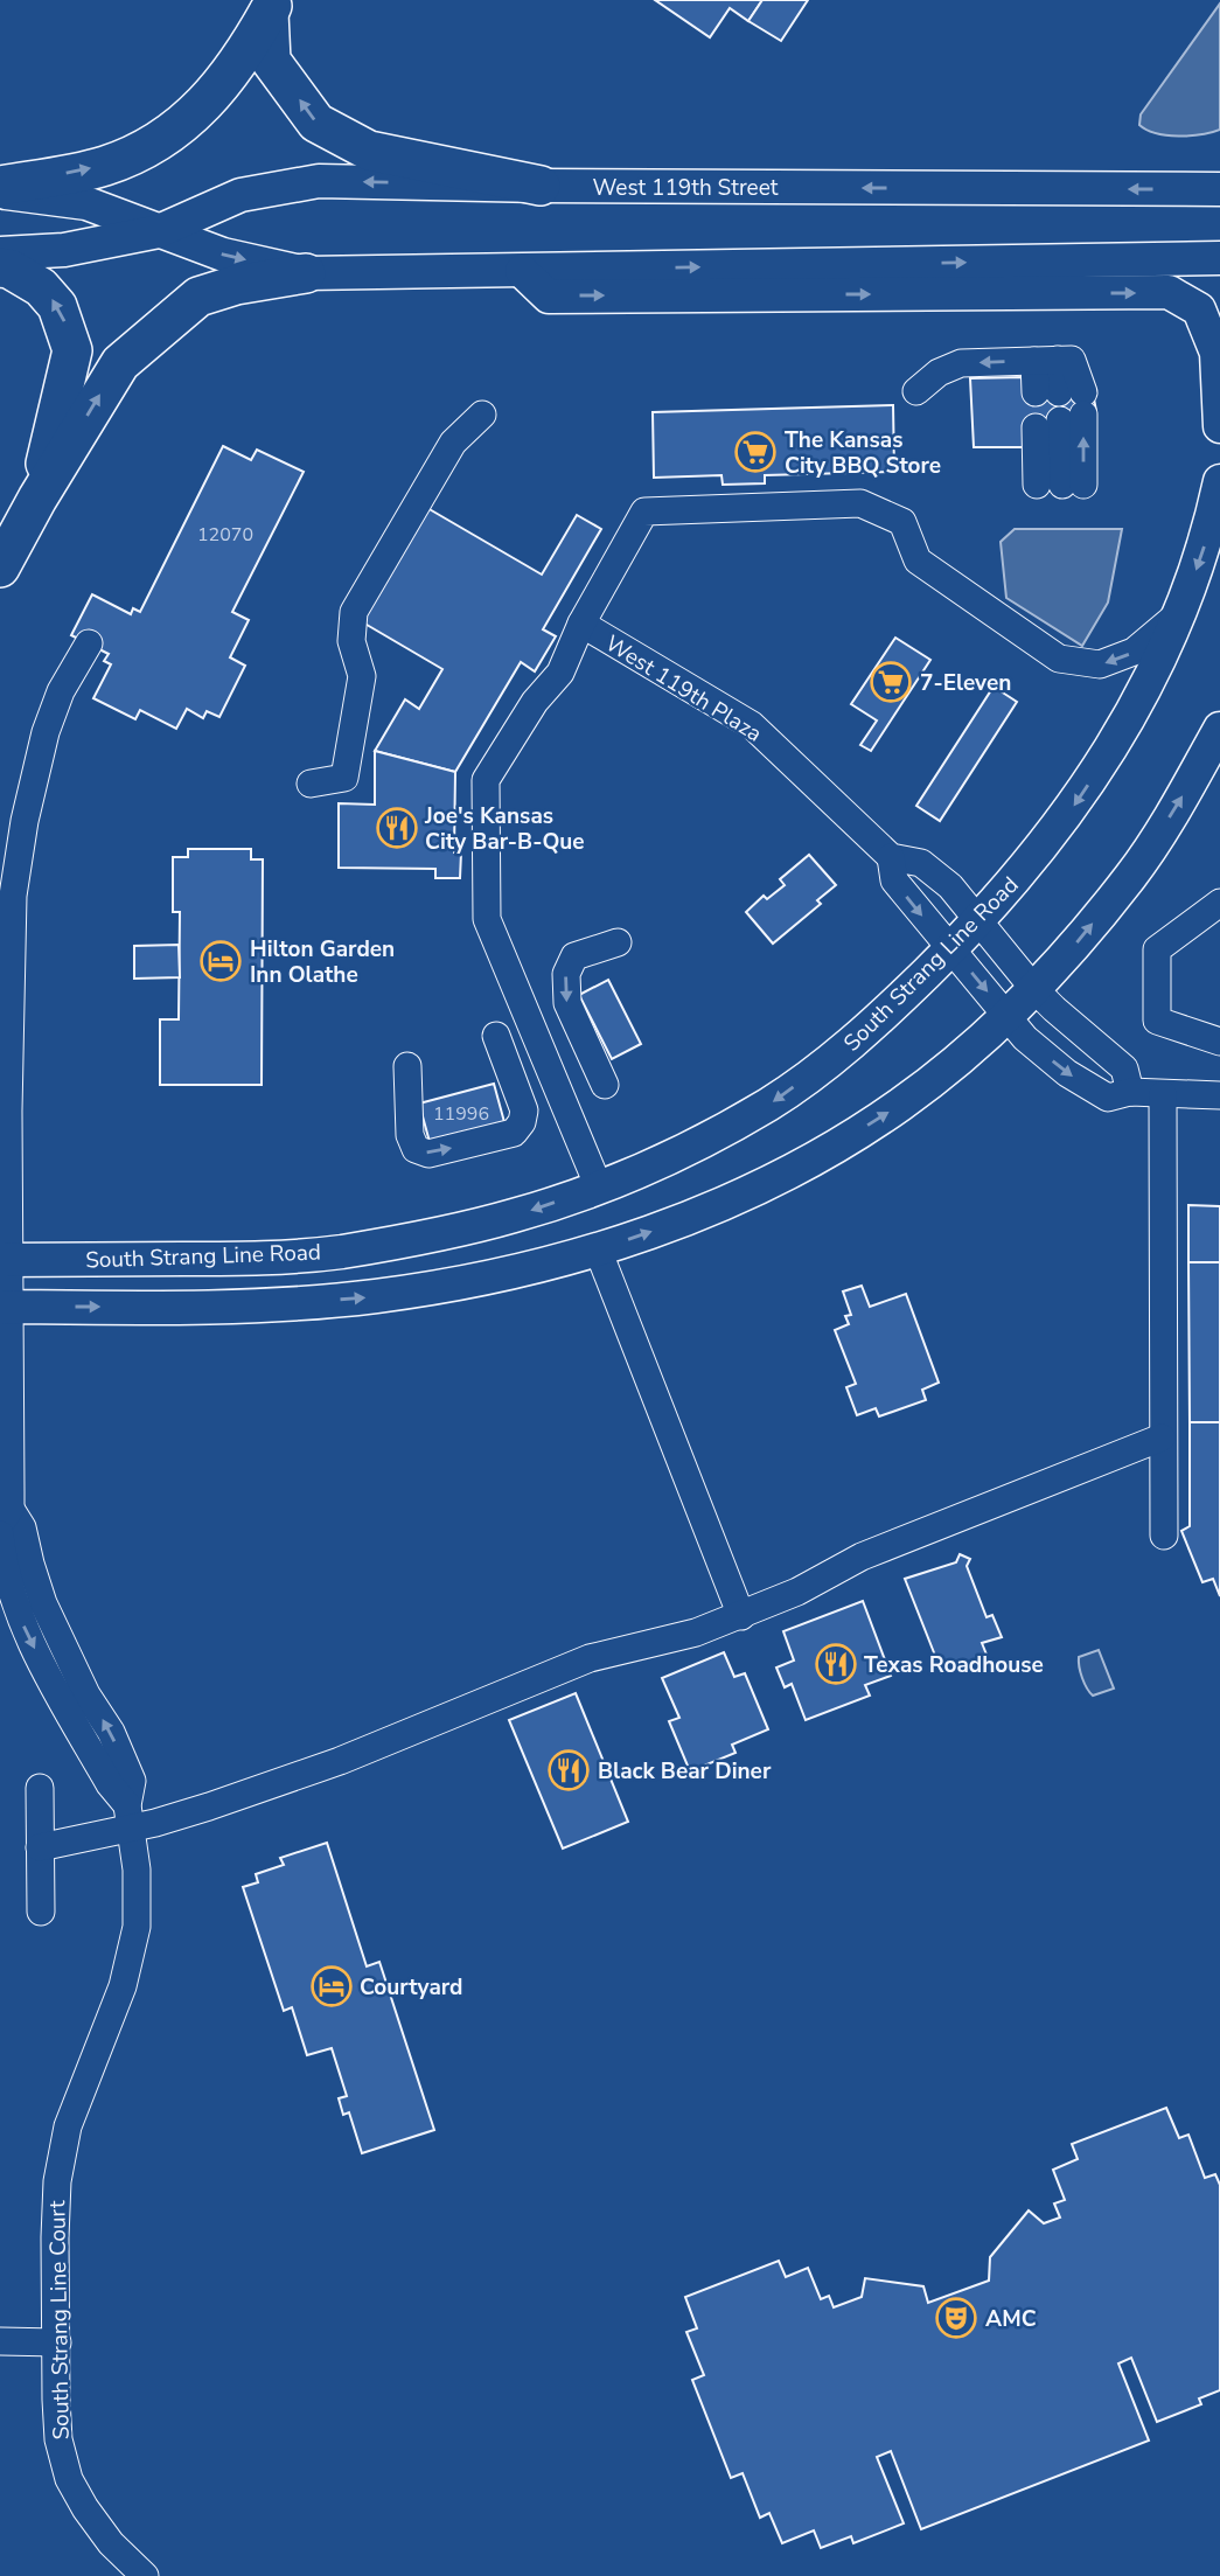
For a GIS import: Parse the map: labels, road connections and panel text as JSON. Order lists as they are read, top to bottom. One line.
{"streets":{"main road":["West 119th Street","South Strang Line Road"],"street":["West 119th Plaza","South Strang Line Court"]},"crossings":[["West 119th Plaza","South Strang Line Road"],["South Strang Line Road","South Strang Line Court"]],"places":{"supermarket":["The Kansas City BBQ Store","7-Eleven"],"restaurant":["Joe's Kansas City Bar-B-Que","Texas Roadhouse","Black Bear Diner"],"hotel":["Hilton Garden Inn Olathe","Courtyard"],"theatre":["AMC"]},"house_numbers":["12070","11996"]}
